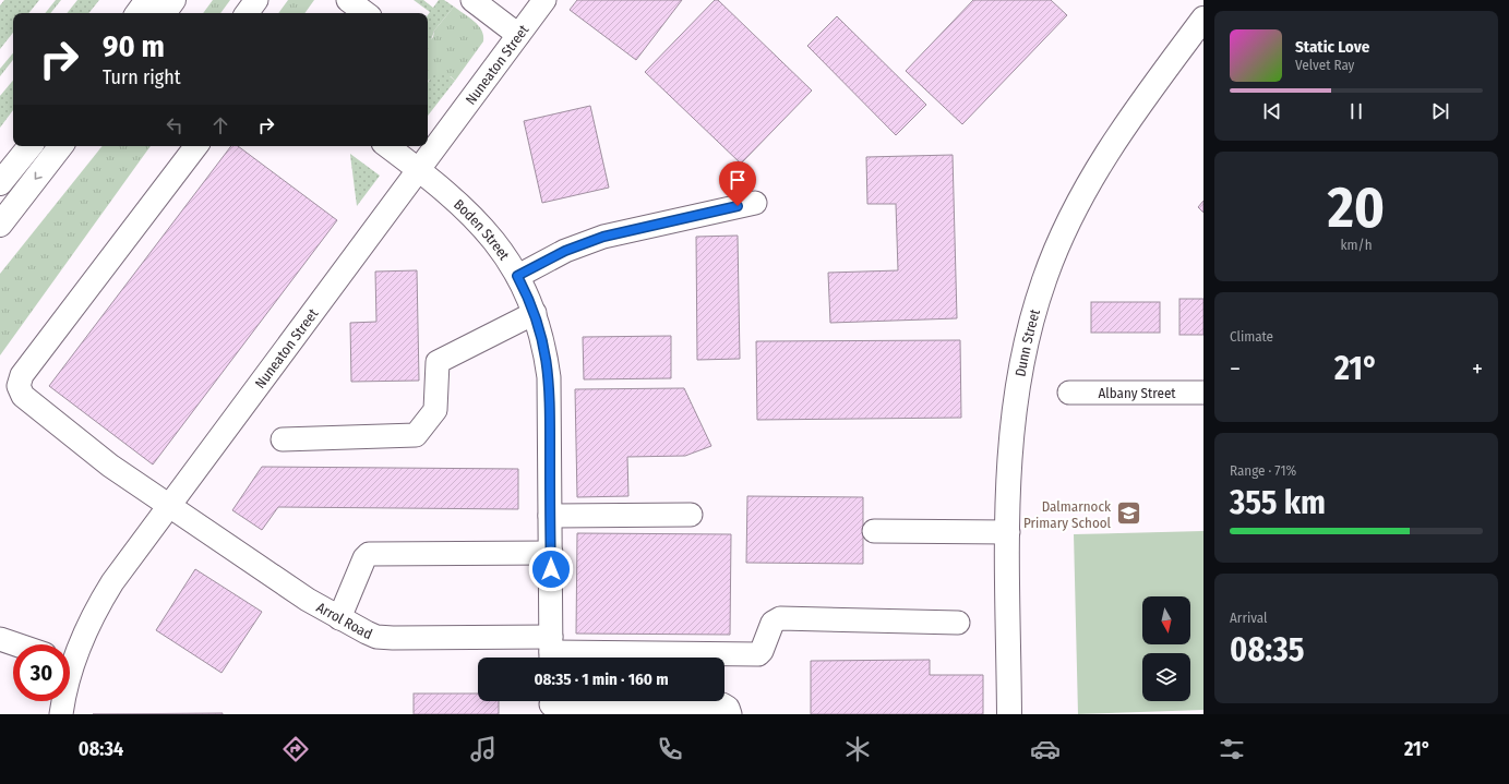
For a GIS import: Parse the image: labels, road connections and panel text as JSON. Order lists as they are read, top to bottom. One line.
{"streets":{"main road":["Dunn Street"],"street":["Nuneaton Street","Boden Street","Albany Street","Arrol Road"]},"crossings":[["Nuneaton Street","Boden Street"],["Nuneaton Street","Arrol Road"],["Boden Street","Arrol Road"]],"places":{"school or university":["Dalmarnock Primary School"]},"north":"bottom","page":{"turn":["90 m","Turn right"],"song":["Static Love","Velvet Ray"],"tile":[["20","km/h"],"Climate",["Range · 71%","355 km"],["Arrival","08:35"]],"heat":["−","21°","+"],"limit":"30","trip":"08:35 · 1 min · 160 m","tabs":["08:34","21°"]}}
